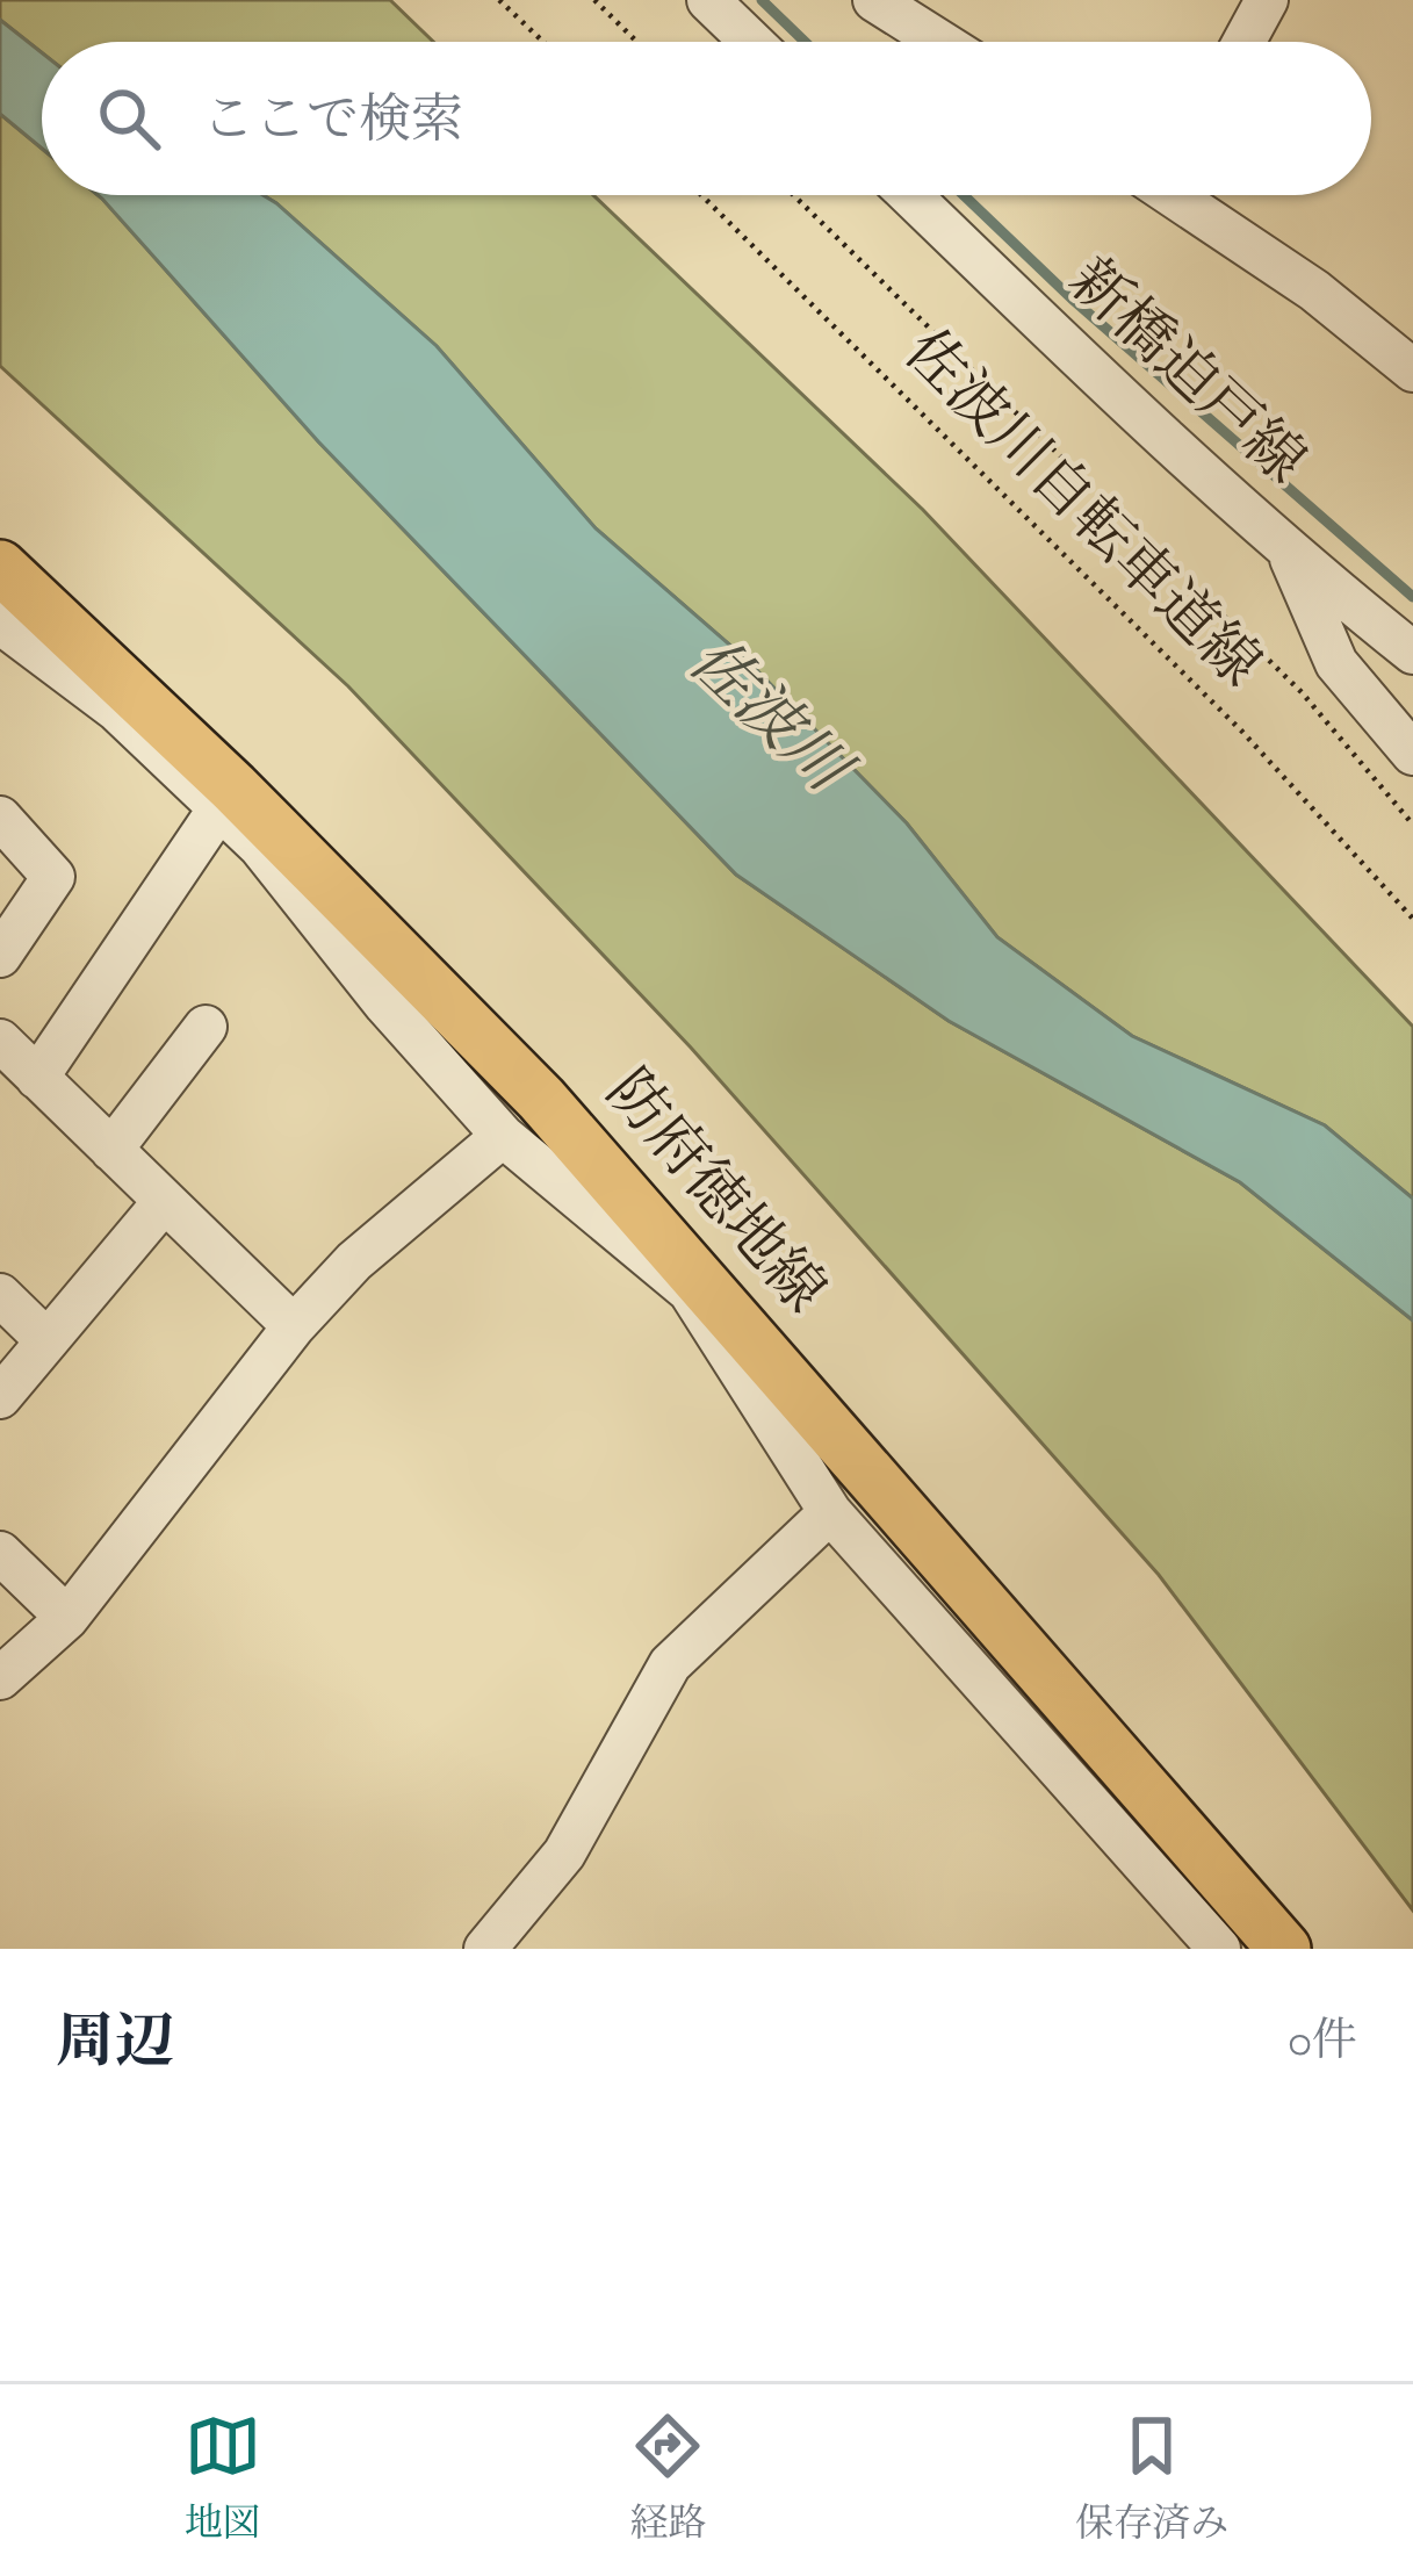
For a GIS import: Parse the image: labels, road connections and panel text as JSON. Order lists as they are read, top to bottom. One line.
{"streets":{"main road":["防府徳地線"],"street":["新橋迫戸線"],"path":["佐波川自転車道線"]},"water":["佐波川"],"page":{"search":"ここで検索","heading":["周辺","0件"],"nav":["地図","経路","保存済み"]}}
